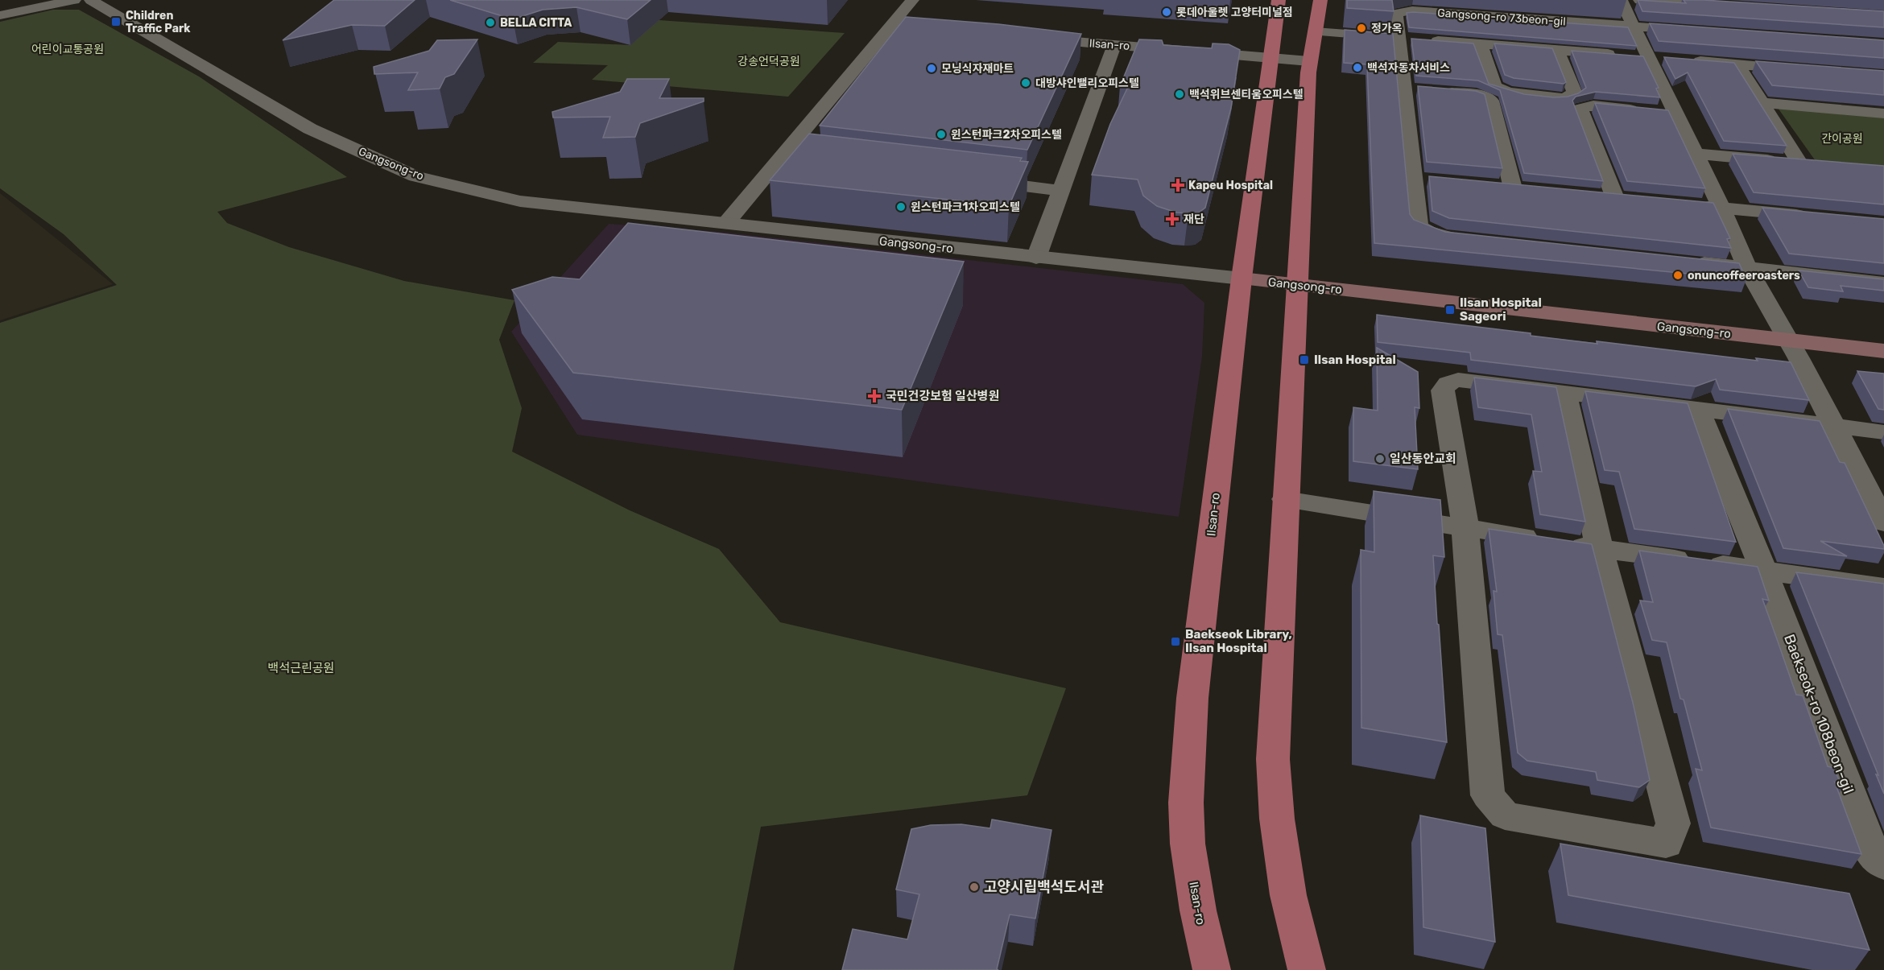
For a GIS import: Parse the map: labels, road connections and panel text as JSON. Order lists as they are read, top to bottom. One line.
{"streets":{"main road":["Ilsan-ro","Gangsong-ro"],"street":["Gangsong-ro 73beon-gil","Baekseok-ro 108beon-gil"]},"crossings":[["Ilsan-ro","Gangsong-ro"]],"parks":["어린이교통공원","강송언덕공원","간이공원","백석근린공원"],"places":{"other":["롯데아울렛 고양터미널점","BELLA CITTA","정가옥","백석자동차서비스","모닝식자재마트","대방샤인밸리오피스텔","백석위브센티움오피스텔","윈스턴파크2차오피스텔","윈스턴파크1차오피스텔","onuncoffeeroasters","일산동안교회","고양시립백석도서관"],"transit":["Children Traffic Park","Ilsan Hospital Sageori","Ilsan Hospital","Baekseok Library, Ilsan Hospital"],"health":["Kapeu Hospital","재단","국민건강보험 일산병원"]}}
